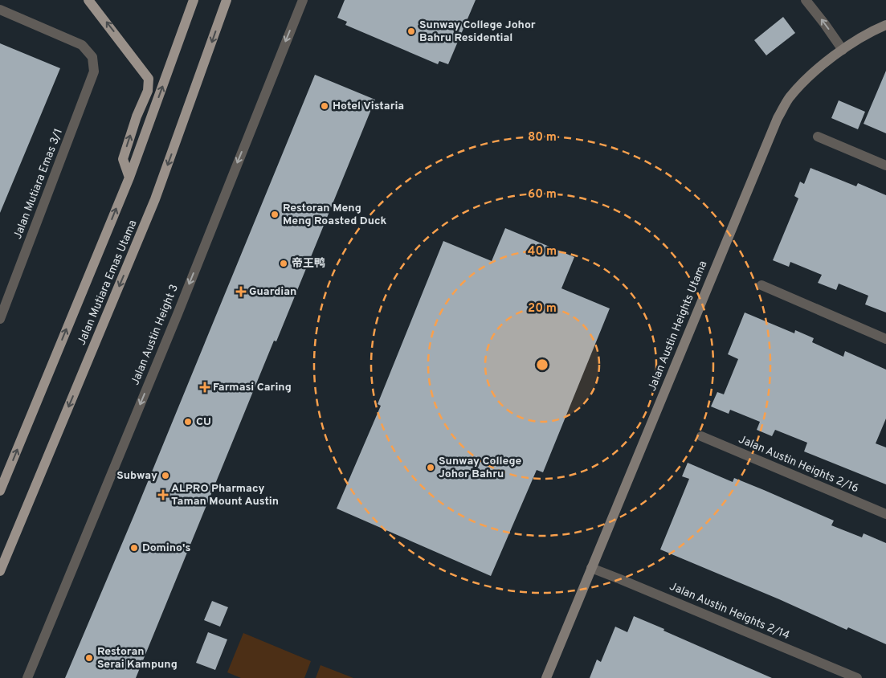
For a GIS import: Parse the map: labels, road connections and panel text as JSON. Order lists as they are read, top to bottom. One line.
{"streets":{"main road":["Jalan Mutiara Emas Utama"],"street":["Jalan Mutiara Emas 3/1","Jalan Austin Heights Utama","Jalan Austin Height 3","Jalan Austin Heights 2/16","Jalan Austin Heights 2/14"]},"crossings":[["Jalan Austin Heights Utama","Jalan Austin Heights 2/14"]],"one_way":["Jalan Austin Height 3"],"places":{"other":["Sunway College Johor Bahru Residential","Hotel Vistaria","Restoran Meng Meng Roasted Duck","帝王鸭","CU","Sunway College Johor Bahru","Subway","Domino's","Restoran Serai Kampung"],"health":["Guardian","Farmasi Caring","ALPRO Pharmacy Taman Mount Austin"]},"rings":["80 m","60 m","40 m","20 m"]}
